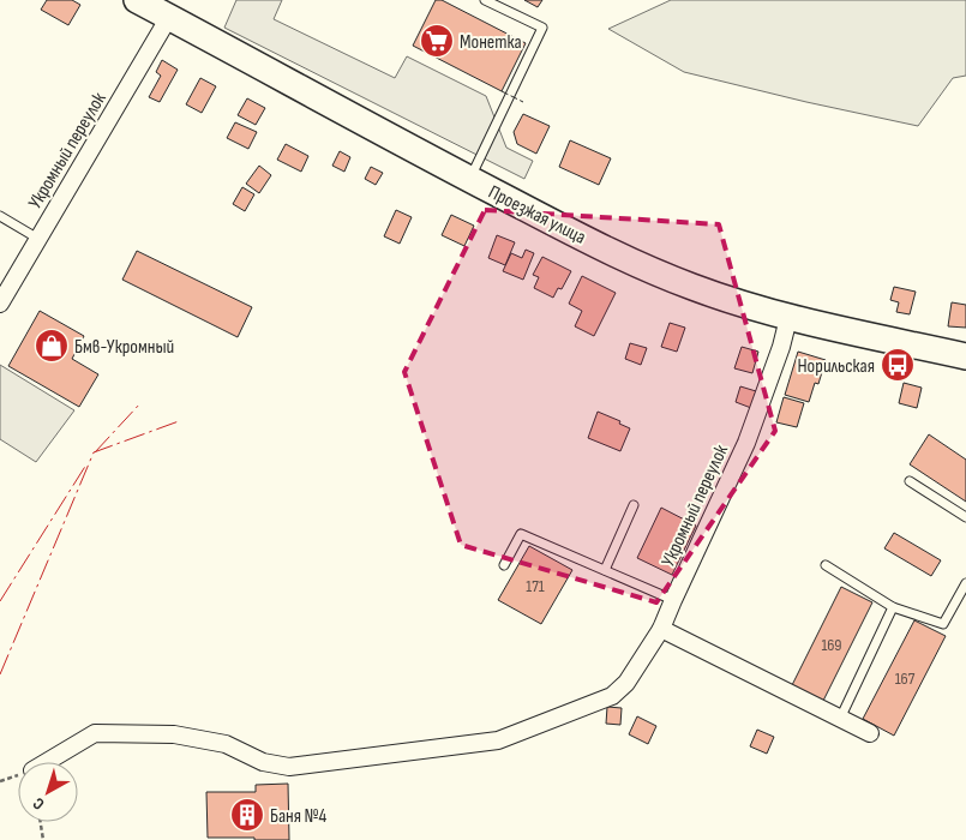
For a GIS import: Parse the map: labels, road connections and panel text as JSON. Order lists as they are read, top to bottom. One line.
{"streets":{"main road":["Проезжая улица"],"street":["Укромный переулок"]},"crossings":[["Укромный переулок","Проезжая улица"]],"places":{"supermarket":["Монетка"],"shop":["Бмв-Укромный"],"bus stop":["Норильская"],"building":["Баня №4"]},"house_numbers":["171","169","167"],"north":"bottom left"}
